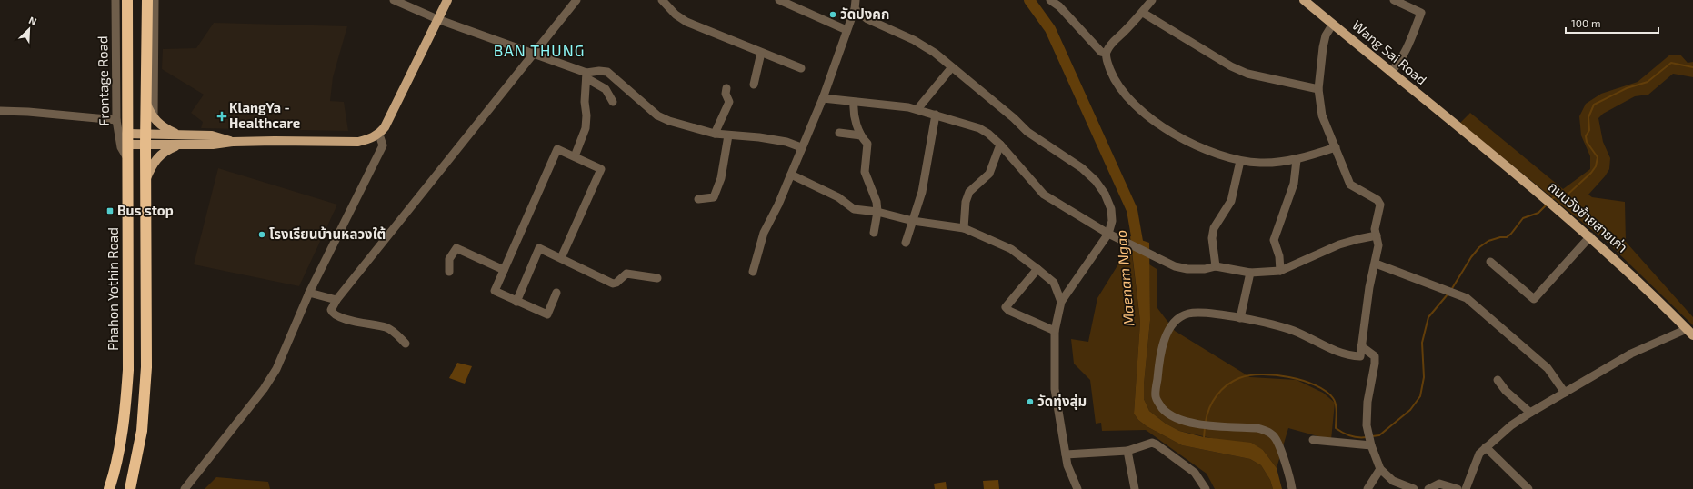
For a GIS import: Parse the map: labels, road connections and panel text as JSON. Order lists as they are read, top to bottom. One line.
{"streets":{"highway":["Phahon Yothin Road"],"main road":["Wang Sai Road","ถนนวังซ้ายสายเก่า"],"street":["Frontage Road"]},"crossings":[["Wang Sai Road","ถนนวังซ้ายสายเก่า"],["Frontage Road","Phahon Yothin Road"]],"districts":["BAN THUNG"],"water":["Maenam Ngao"],"places":{"other":["วัดปงคก","โรงเรียนบ้านหลวงใต้","วัดทุ่งสุ่ม"],"health":["KlangYa - Healthcare"],"transit":["Bus stop"]},"scale_bar":"100 m","north":"top right"}
